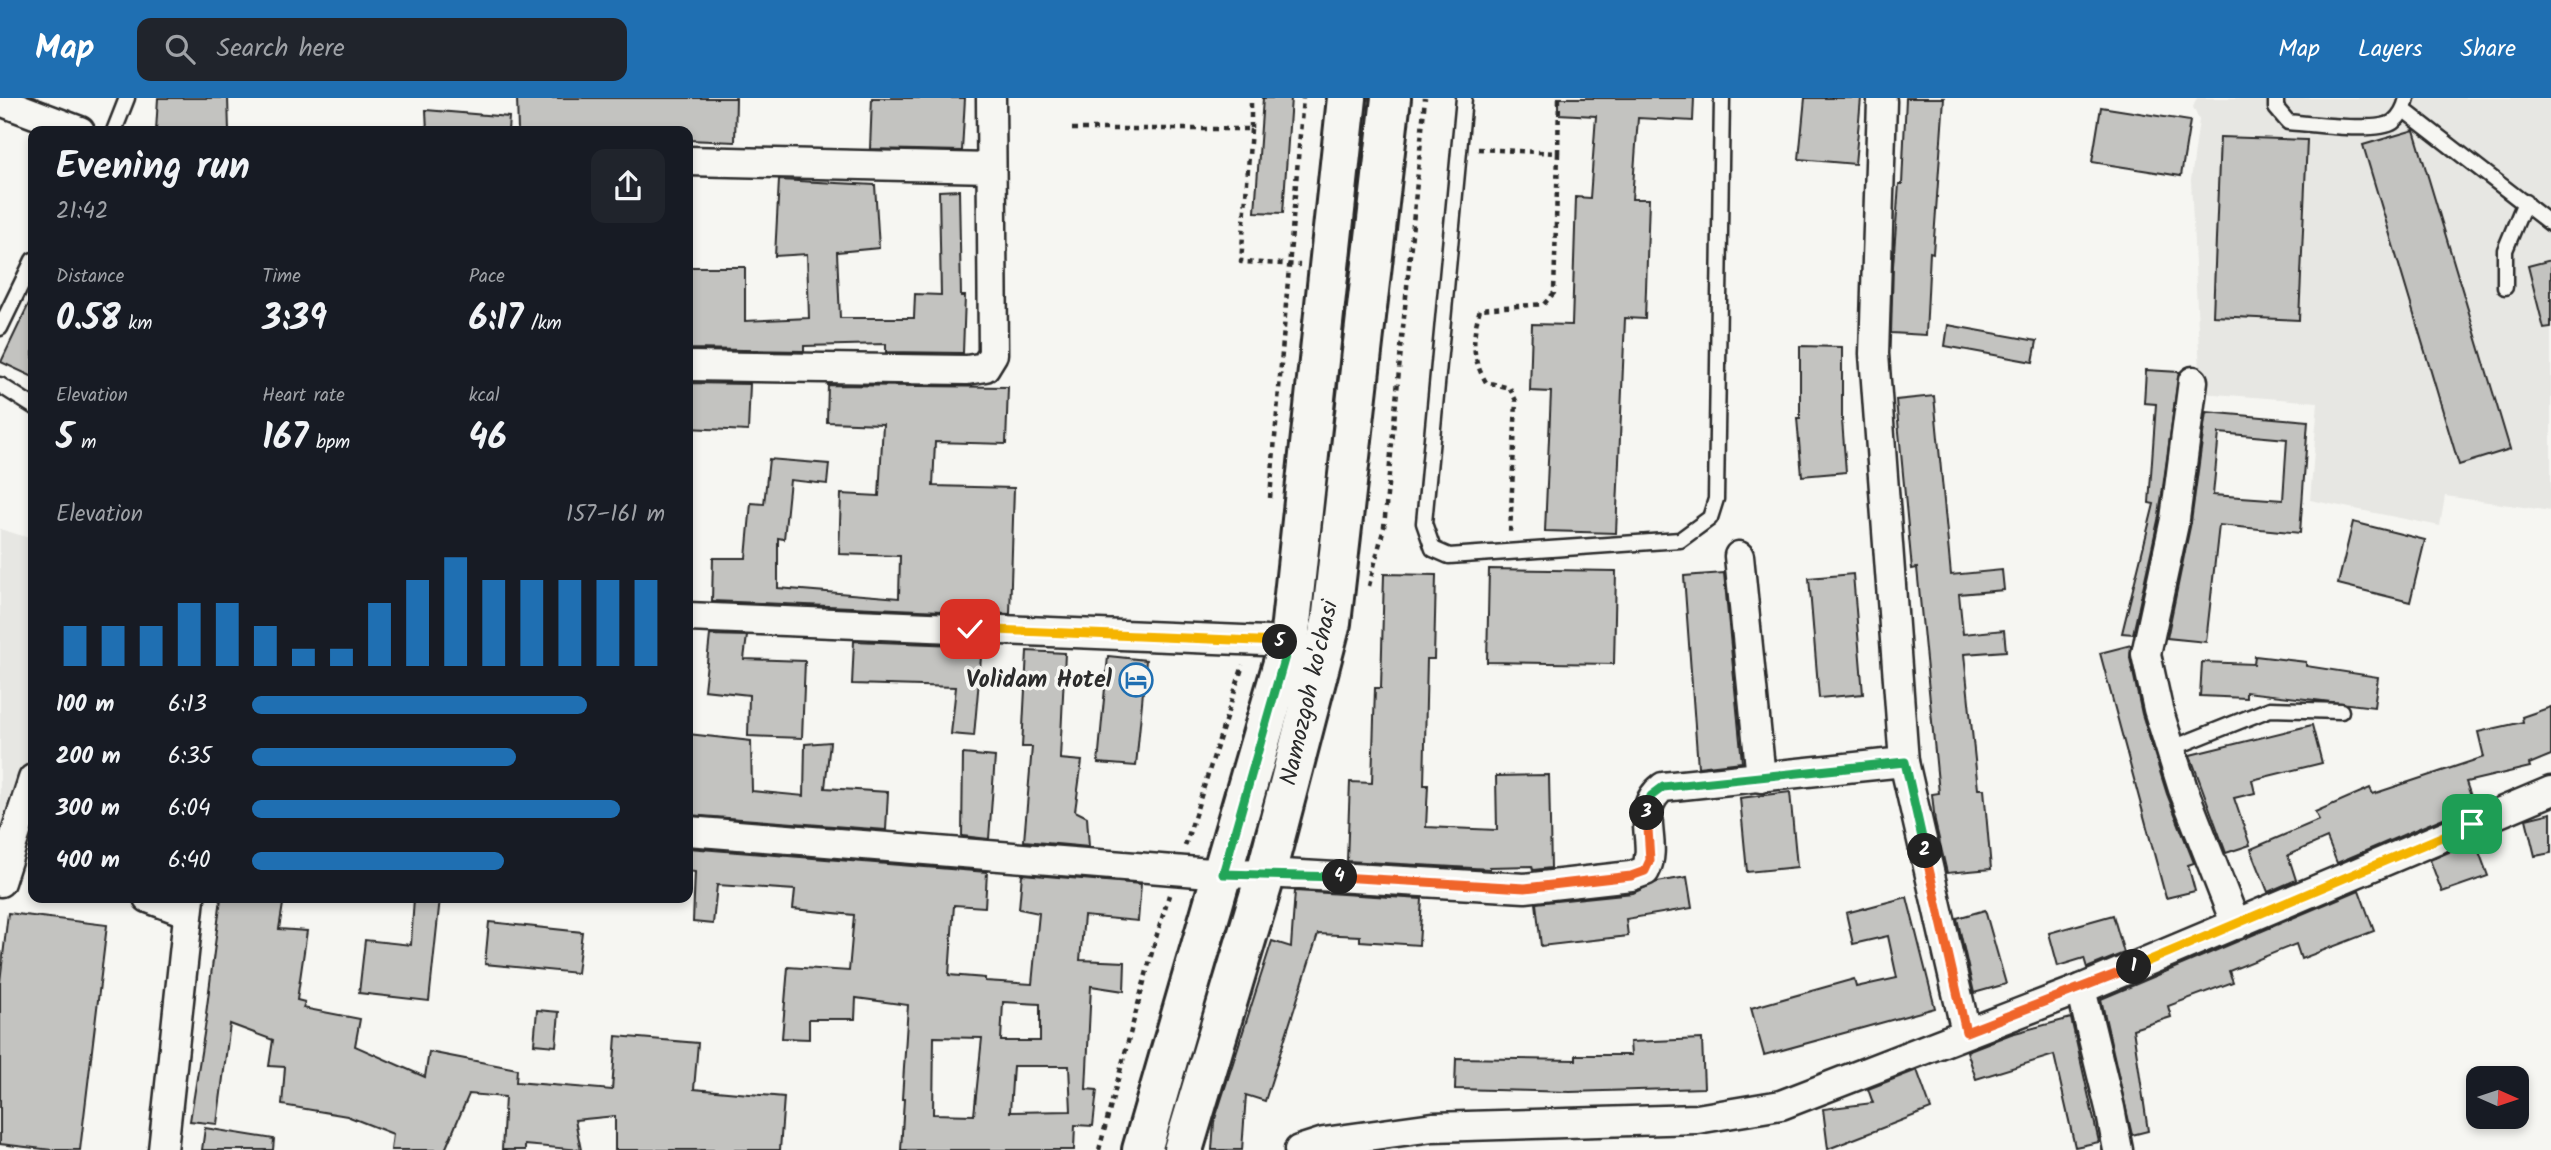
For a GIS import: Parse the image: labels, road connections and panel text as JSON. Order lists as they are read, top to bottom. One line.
{"streets":{"main road":["Namozgoh ko'chasi"]},"places":{"hotel":["Volidam Hotel"]},"north":"right","page":{"header":"Map","search":"Search here","nav":["Map","Layers","Share"],"heading":["Evening run","21:42"],"stats":[["Distance","0.58 km"],["Time","3:39"],["Pace","6:17 /km"],["Elevation","5 m"],["Heart rate","167 bpm"],["kcal","46"]],"chart":["Elevation","157–161 m"],"pins":["5","3","2","4","1"],"list":[{"name":"100 m","note":"6:13"},{"name":"200 m","note":"6:35"},{"name":"300 m","note":"6:04"},{"name":"400 m","note":"6:40"}]}}
